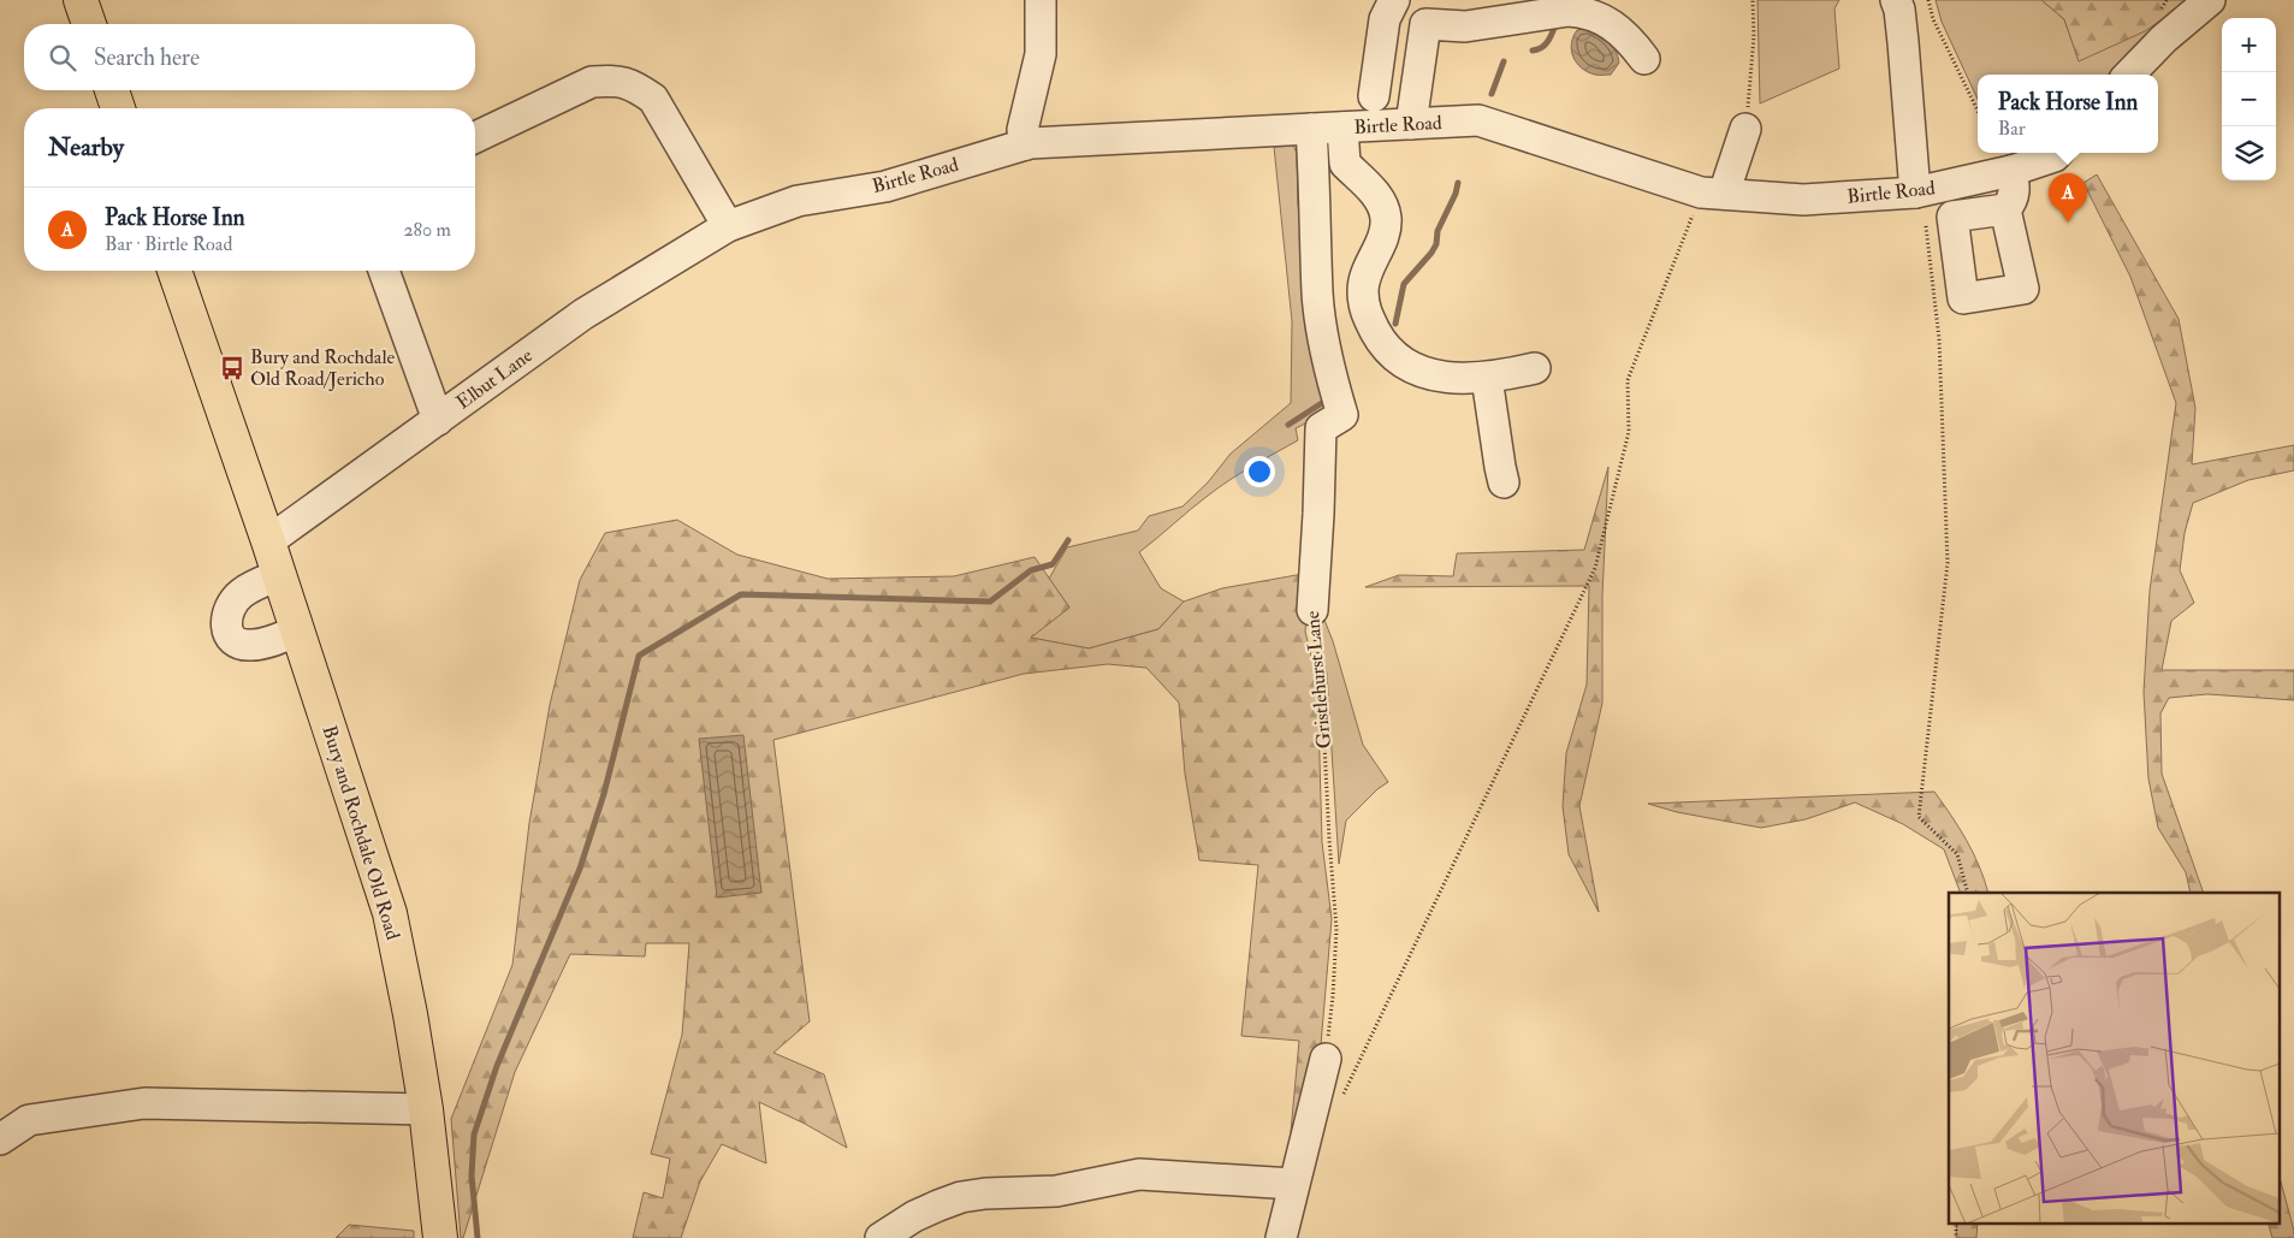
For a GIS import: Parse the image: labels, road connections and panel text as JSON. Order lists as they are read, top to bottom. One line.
{"streets":{"main road":["Bury and Rochdale Old Road"],"street":["Birtle Road","Elbut Lane","Gristlehurst Lane"]},"crossings":[["Birtle Road","Elbut Lane"],["Birtle Road","Gristlehurst Lane"],["Elbut Lane","Bury and Rochdale Old Road"]],"places":{"bus stop":["Bury and Rochdale Old Road/Jericho"]},"page":{"map_buttons":["+","−"],"search":"Search here","popup":["Pack Horse Inn","Bar"],"heading":"Nearby","pins":"A","list":[{"mark":"A","name":"Pack Horse Inn","note":"Bar · Birtle Road","value":"280 m"}]}}
